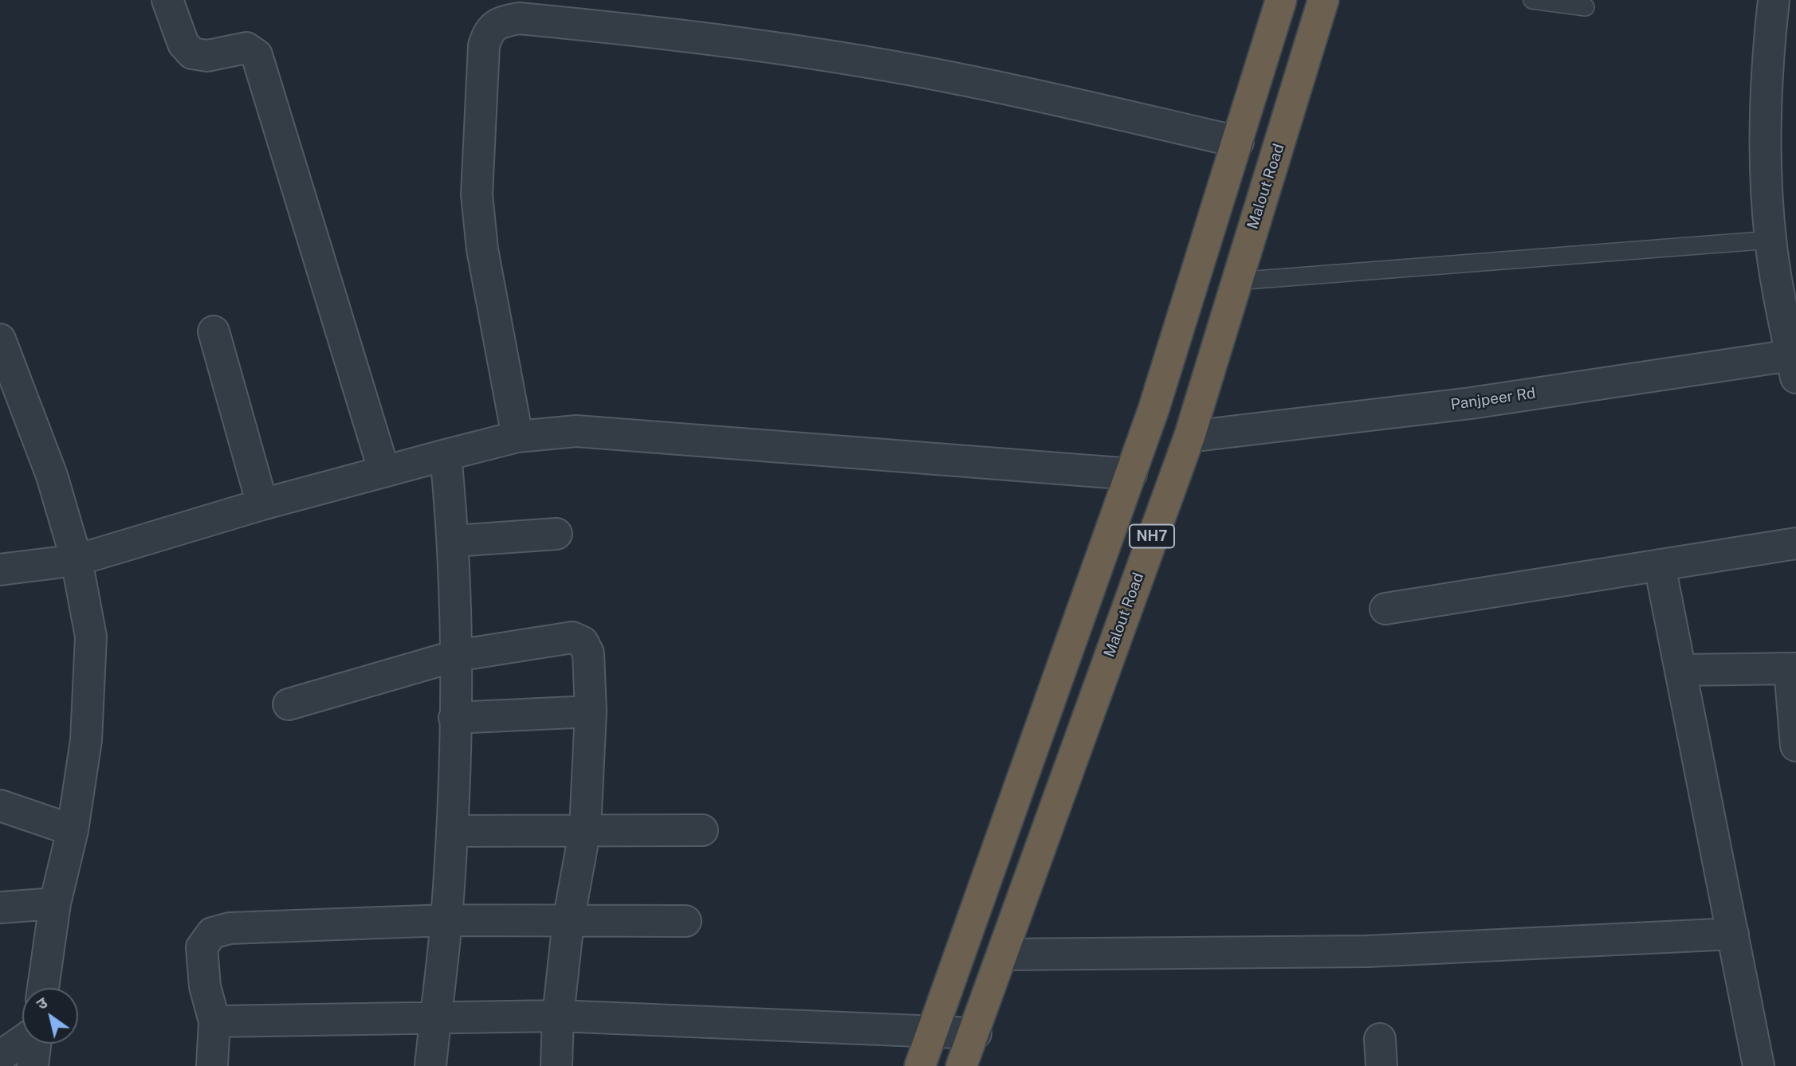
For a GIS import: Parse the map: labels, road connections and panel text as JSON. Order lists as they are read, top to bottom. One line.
{"streets":{"highway":["Malout Road","NH7"],"street":["Panjpeer Rd"]},"crossings":[["Malout Road","Panjpeer Rd"]],"north":"top left"}
